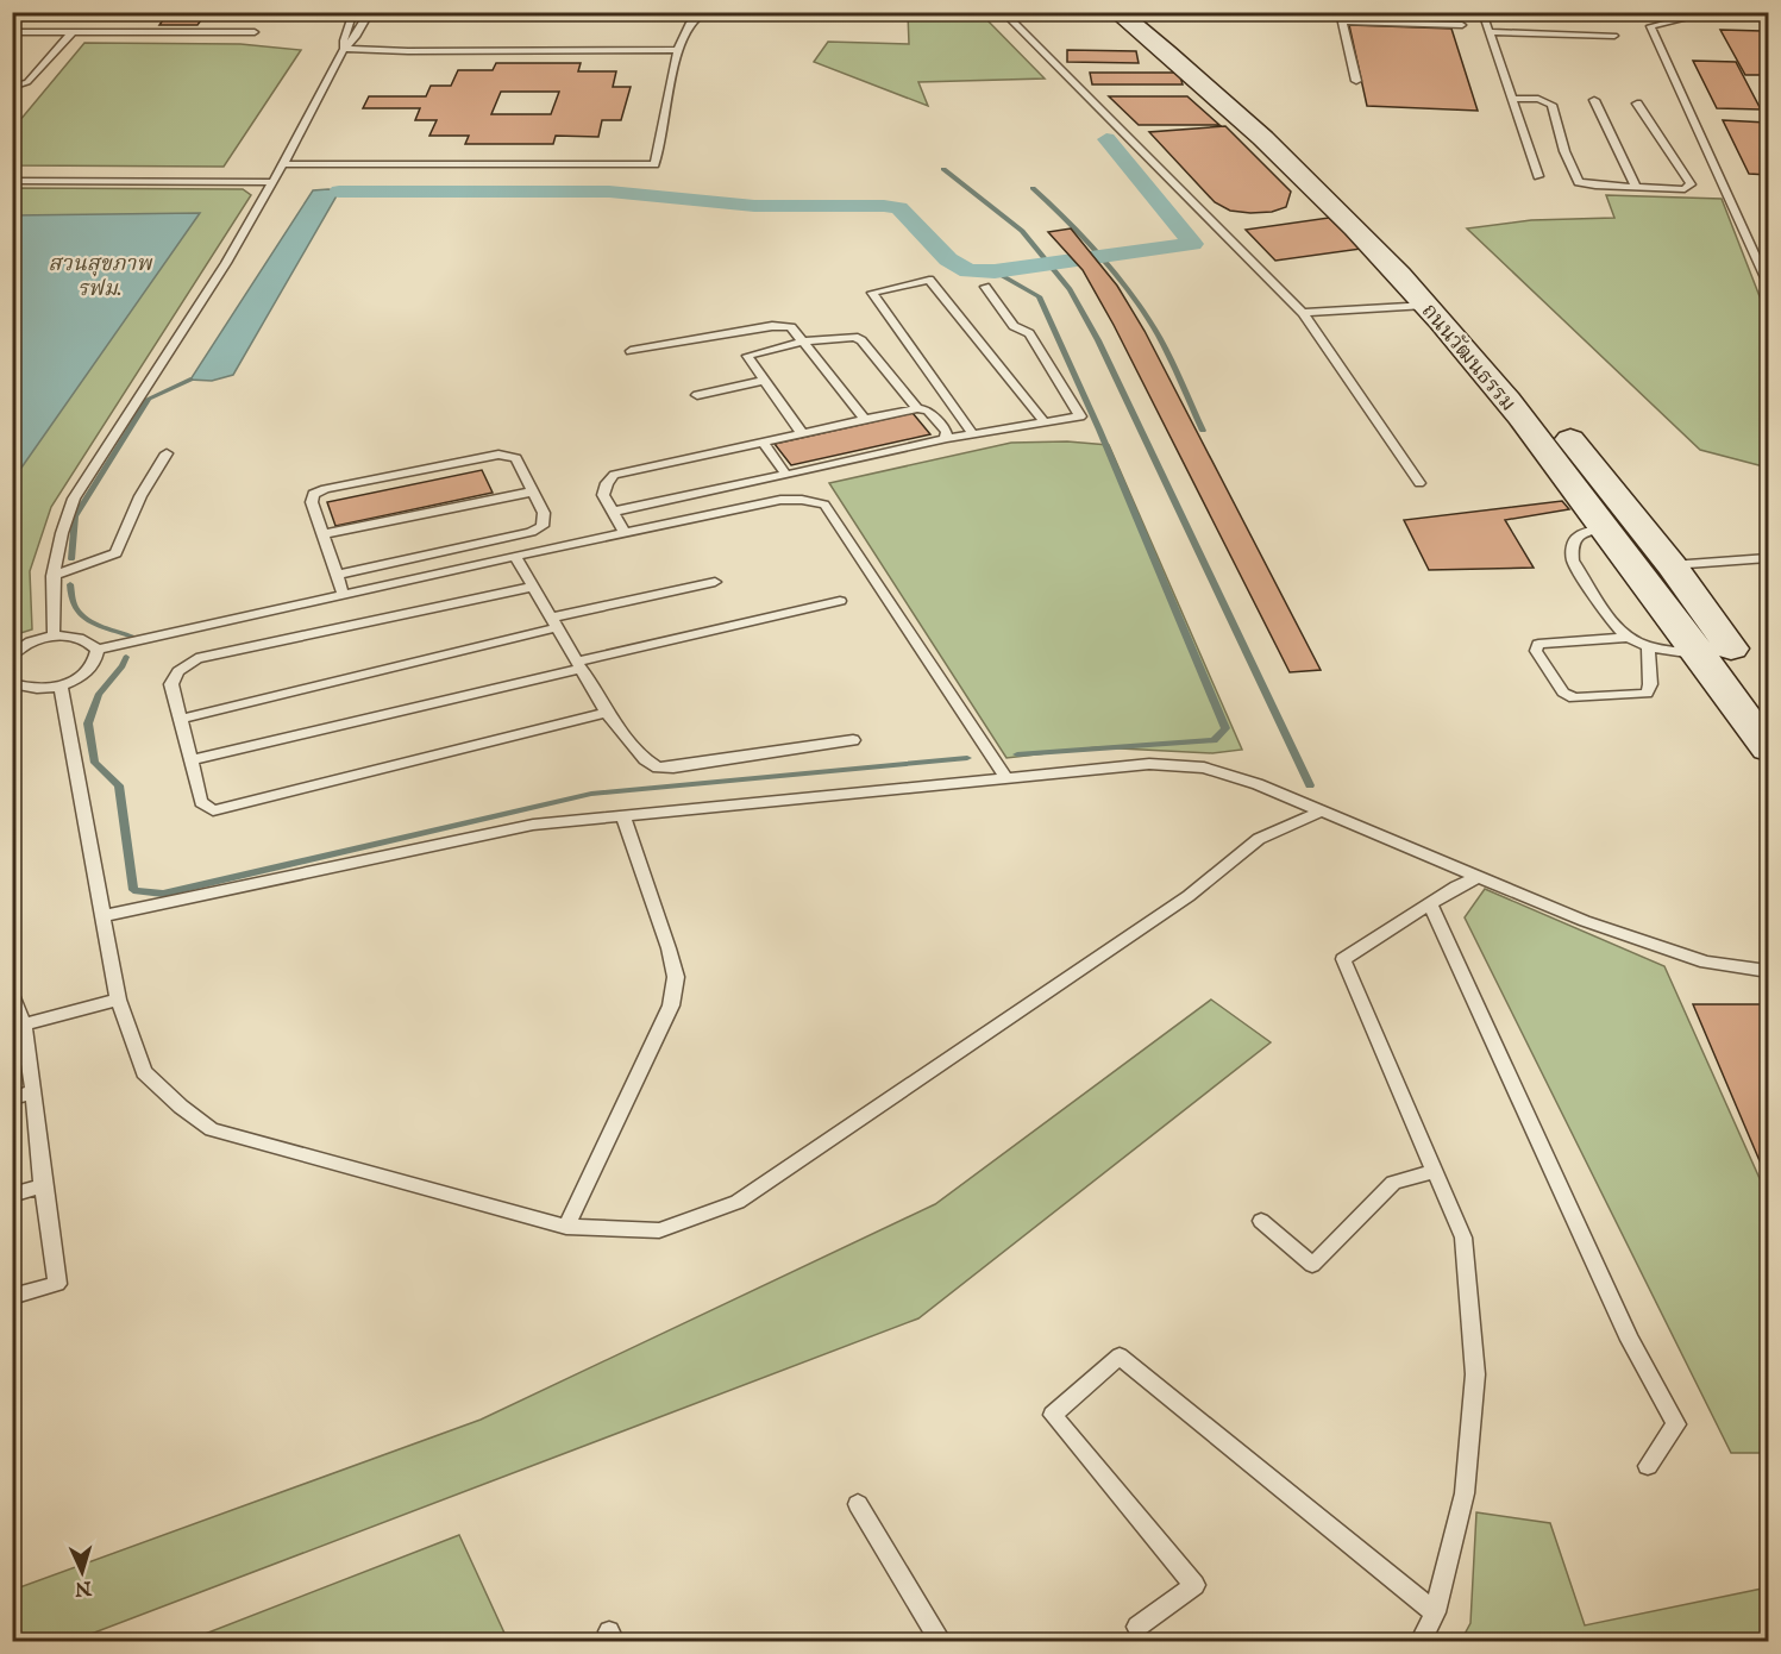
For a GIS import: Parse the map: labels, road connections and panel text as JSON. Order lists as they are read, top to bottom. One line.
{"streets":{"street":["ถนนวัฒนธรรม"]},"parks":["สวนสุขภาพ รฟม."],"north":"bottom"}
